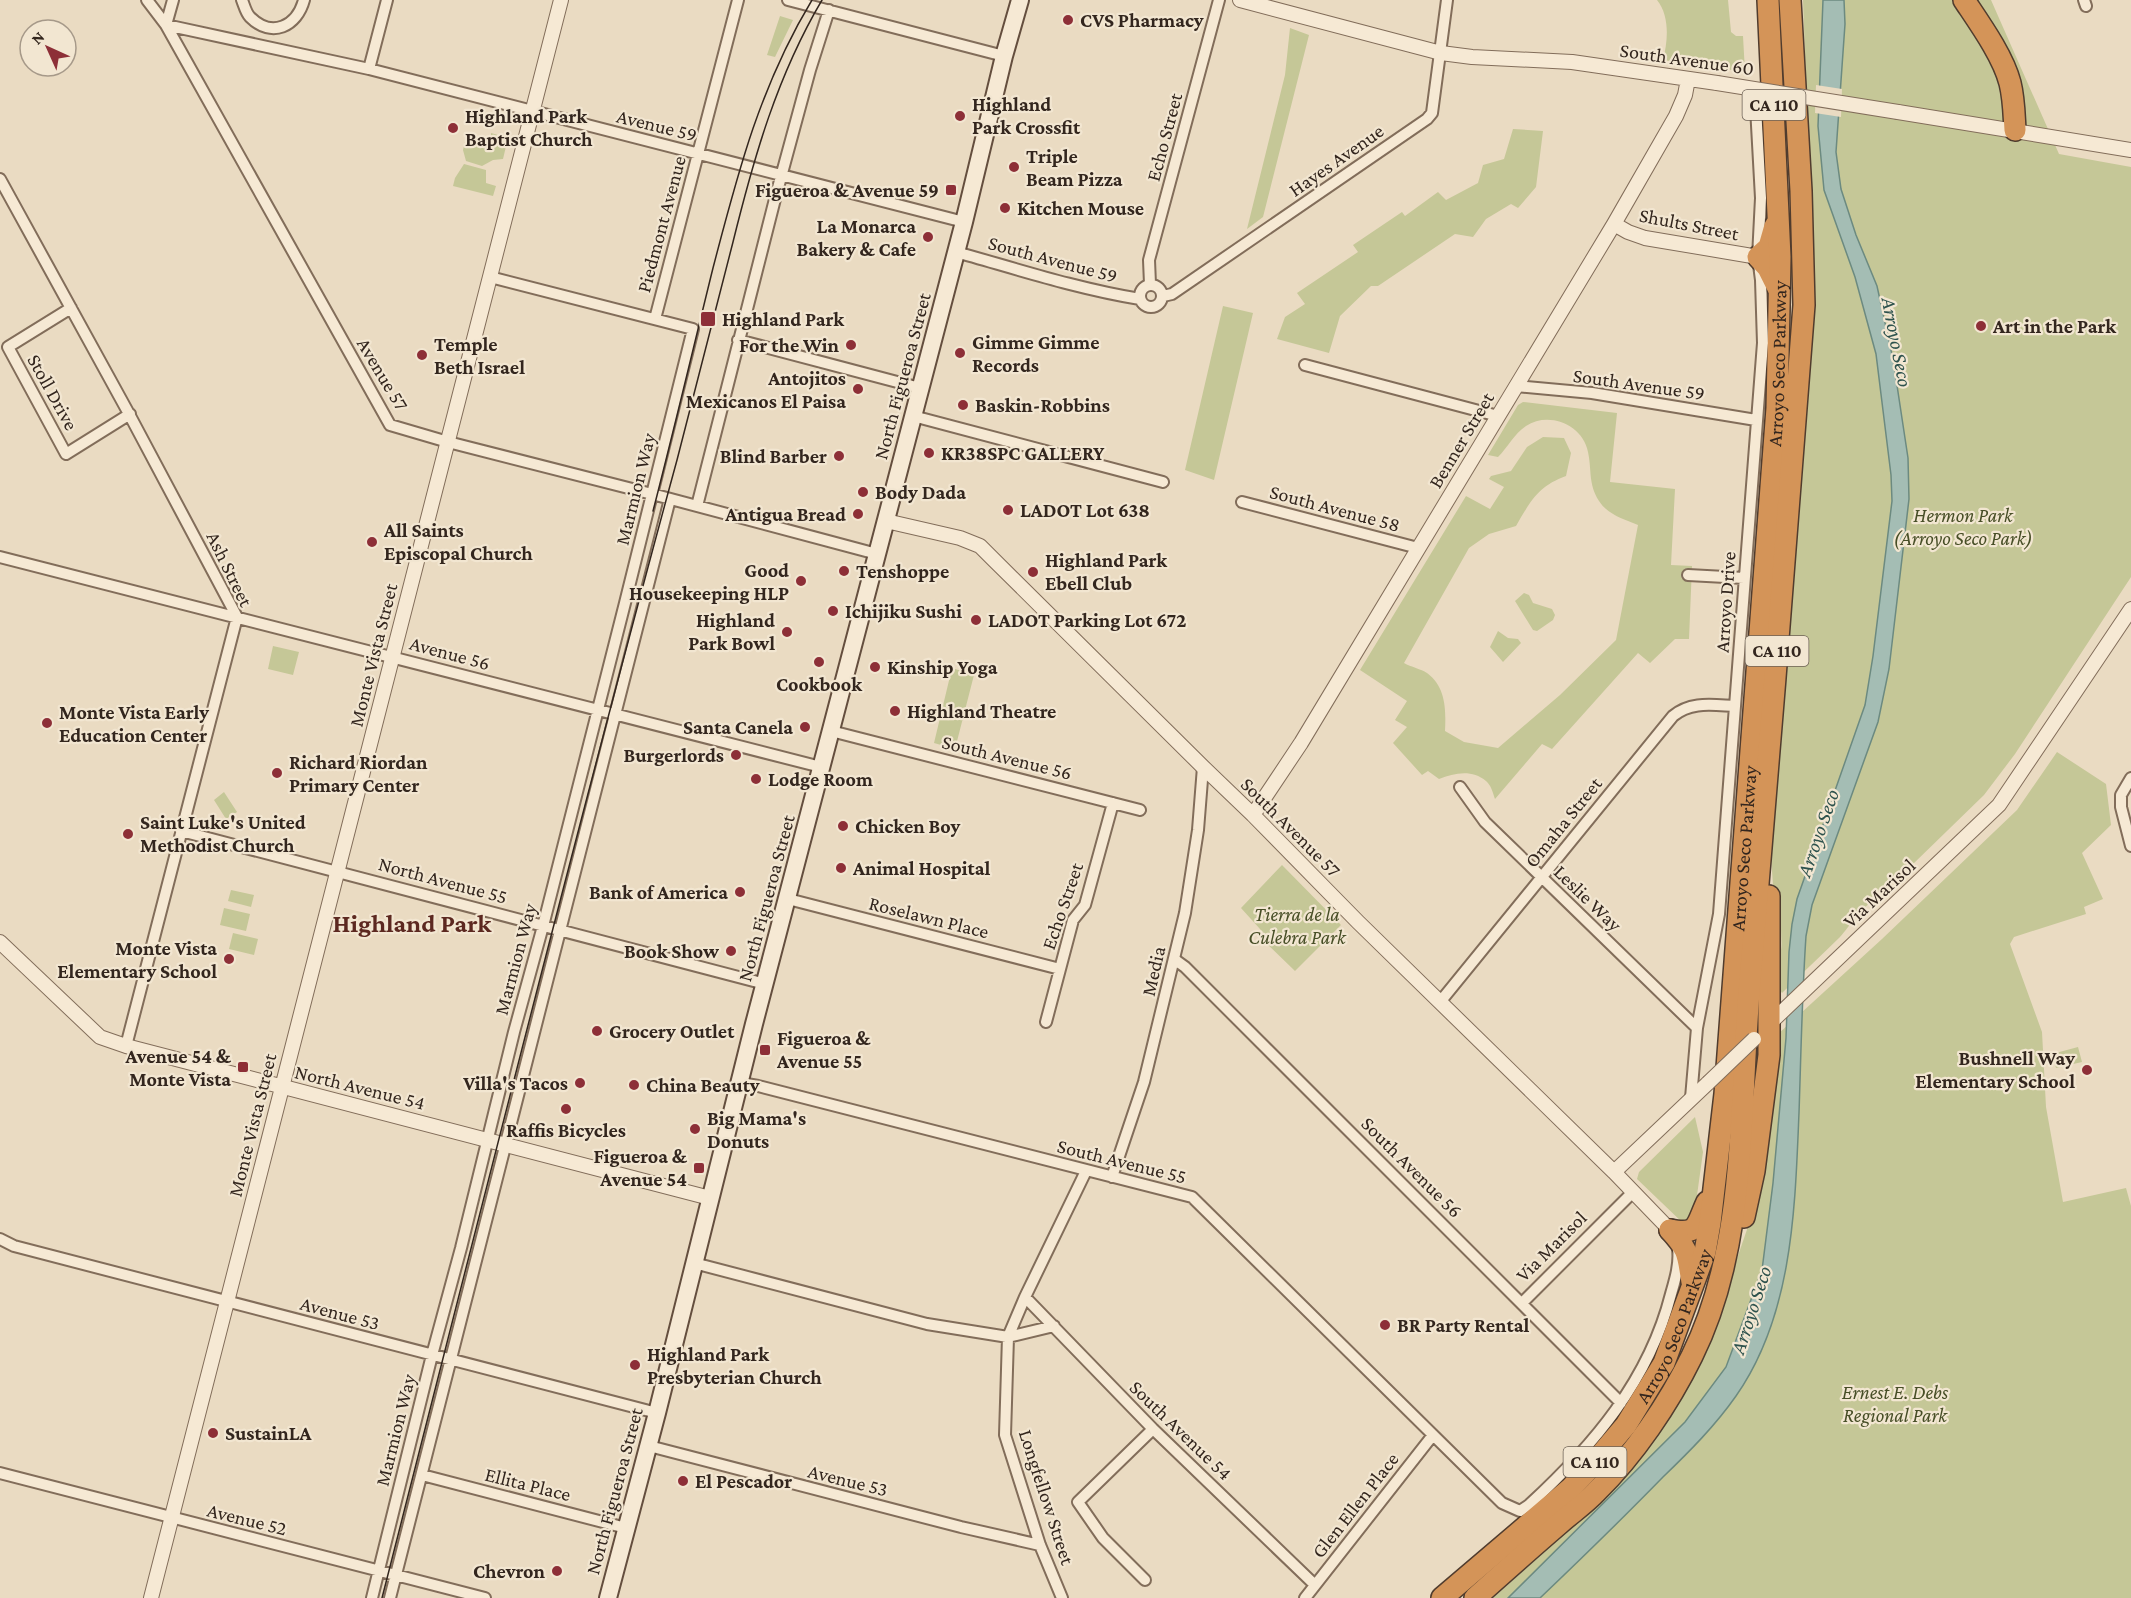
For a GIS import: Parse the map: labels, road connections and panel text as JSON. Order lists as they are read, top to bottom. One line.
{"streets":{"highway":["CA 110","Arroyo Seco Parkway"],"main road":["North Figueroa Street"],"street":["South Avenue 60","Avenue 59","Echo Street","Hayes Avenue","Piedmont Avenue","Shults Street","South Avenue 59","Avenue 57","Stoll Drive","Benner Street","Marmion Way","South Avenue 58","Ash Street","Arroyo Drive","Avenue 56","Monte Vista Street","South Avenue 56","Omaha Street","South Avenue 57","North Avenue 55","Via Marisol","Leslie Way","Roselawn Place","Media","North Avenue 54","South Avenue 55","Avenue 53","South Avenue 54","Ellita Place","Longfellow Street","Glen Ellen Place","Avenue 52"]},"crossings":[["South Avenue 60","Hayes Avenue"],["South Avenue 60","Benner Street"],["Avenue 59","Piedmont Avenue"],["Avenue 59","Avenue 57"],["Avenue 59","North Figueroa Street"],["Avenue 59","Monte Vista Street"],["Echo Street","Hayes Avenue"],["Echo Street","South Avenue 59"],["Echo Street","South Avenue 56"],["Echo Street","Roselawn Place"],["Hayes Avenue","South Avenue 59"],["Piedmont Avenue","Marmion Way"],["Shults Street","Benner Street"],["Shults Street","Arroyo Drive"],["South Avenue 59","North Figueroa Street"],["South Avenue 59","Benner Street"],["South Avenue 59","Arroyo Drive"],["Avenue 57","North Figueroa Street"],["Avenue 57","Marmion Way"],["Avenue 57","Monte Vista Street"],["North Figueroa Street","Avenue 56"],["North Figueroa Street","South Avenue 56"],["North Figueroa Street","South Avenue 57"],["North Figueroa Street","North Avenue 55"],["North Figueroa Street","Roselawn Place"],["North Figueroa Street","North Avenue 54"],["North Figueroa Street","South Avenue 55"],["North Figueroa Street","Avenue 53"],["North Figueroa Street","Ellita Place"],["Stoll Drive","Ash Street"],["Benner Street","South Avenue 58"],["Benner Street","South Avenue 57"],["Marmion Way","Avenue 56"],["Marmion Way","North Avenue 55"],["Marmion Way","North Avenue 54"],["Marmion Way","Avenue 53"],["Marmion Way","Ellita Place"],["Marmion Way","Avenue 52"],["Ash Street","Avenue 56"],["Ash Street","North Avenue 55"],["Ash Street","North Avenue 54"],["Arroyo Drive","Omaha Street"],["Arroyo Drive","Via Marisol"],["Arroyo Drive","Leslie Way"],["Avenue 56","Monte Vista Street"],["Monte Vista Street","North Avenue 55"],["Monte Vista Street","North Avenue 54"],["Monte Vista Street","Avenue 53"],["Monte Vista Street","Avenue 52"],["South Avenue 56","Via Marisol"],["South Avenue 56","Media"],["South Avenue 56","South Avenue 55"],["Omaha Street","South Avenue 57"],["Omaha Street","Leslie Way"],["South Avenue 57","Via Marisol"],["South Avenue 57","Media"],["Media","South Avenue 55"],["South Avenue 55","Longfellow Street"],["South Avenue 55","Glen Ellen Place"],["Avenue 53","Longfellow Street"],["South Avenue 54","Longfellow Street"],["South Avenue 54","Glen Ellen Place"]],"districts":["Highland Park"],"water":["Arroyo Seco"],"parks":["Hermon Park (Arroyo Seco Park)","Tierra de la Culebra Park","Ernest E. Debs Regional Park"],"places":{"other":["CVS Pharmacy","Highland Park Crossfit","Highland Park Baptist Church","Triple Beam Pizza","Kitchen Mouse","La Monarca Bakery & Cafe","Art in the Park","For the Win","Gimme Gimme Records","Temple Beth Israel","Antojitos Mexicanos El Paisa","Baskin-Robbins","KR38SPC GALLERY","Blind Barber","Body Dada","LADOT Lot 638","Antigua Bread","All Saints Episcopal Church","Tenshoppe","Highland Park Ebell Club","Good Housekeeping HLP","Ichijiku Sushi","LADOT Parking Lot 672","Highland Park Bowl","Cookbook","Kinship Yoga","Highland Theatre","Monte Vista Early Education Center","Santa Canela","Burgerlords","Richard Riordan Primary Center","Lodge Room","Chicken Boy","Saint Luke's United Methodist Church","Animal Hospital","Bank of America","Book Show","Monte Vista Elementary School","Grocery Outlet","Bushnell Way Elementary School","Villa's Tacos","China Beauty","Raffis Bicycles","Big Mama's Donuts","BR Party Rental","Highland Park Presbyterian Church","SustainLA","El Pescador","Chevron"],"transit":["Figueroa & Avenue 59","Highland Park","Figueroa & Avenue 55","Avenue 54 & Monte Vista","Figueroa & Avenue 54"]},"north":"top left"}
